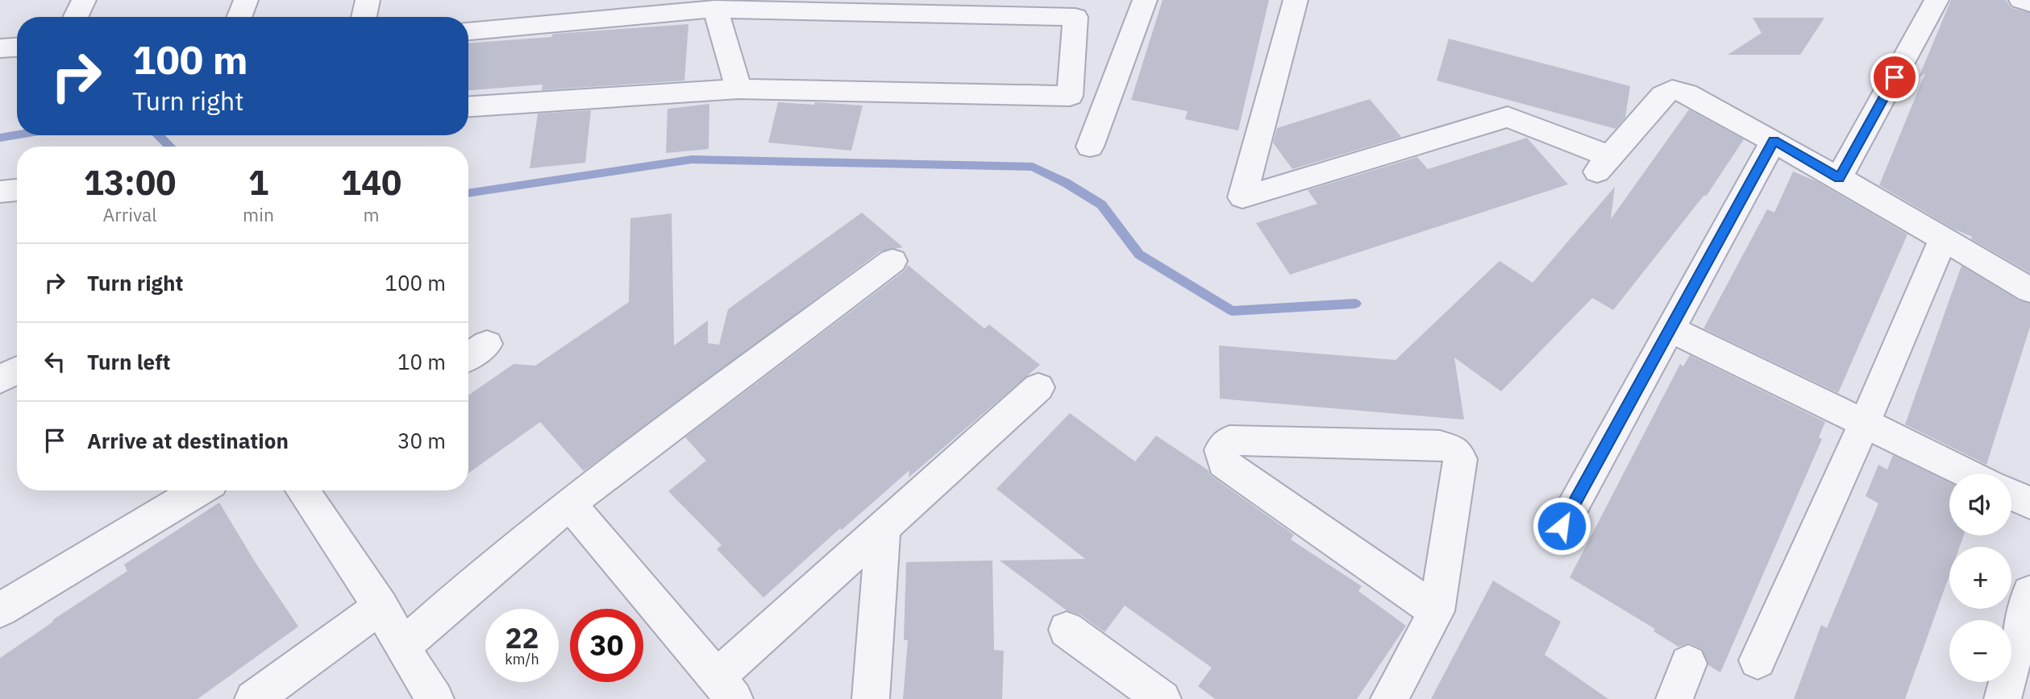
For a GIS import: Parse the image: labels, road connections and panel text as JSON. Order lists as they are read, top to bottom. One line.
{"page":{"turn":["100 m","Turn right"],"eta":["13:00","Arrival","1","min","140","m"],"list":[{"name":"Turn right","value":"100 m"},{"name":"Turn left","value":"10 m"},{"name":"Arrive at destination","value":"30 m"}],"map_buttons":["+","−"],"speed":"22 km/h","limit":"30"}}
